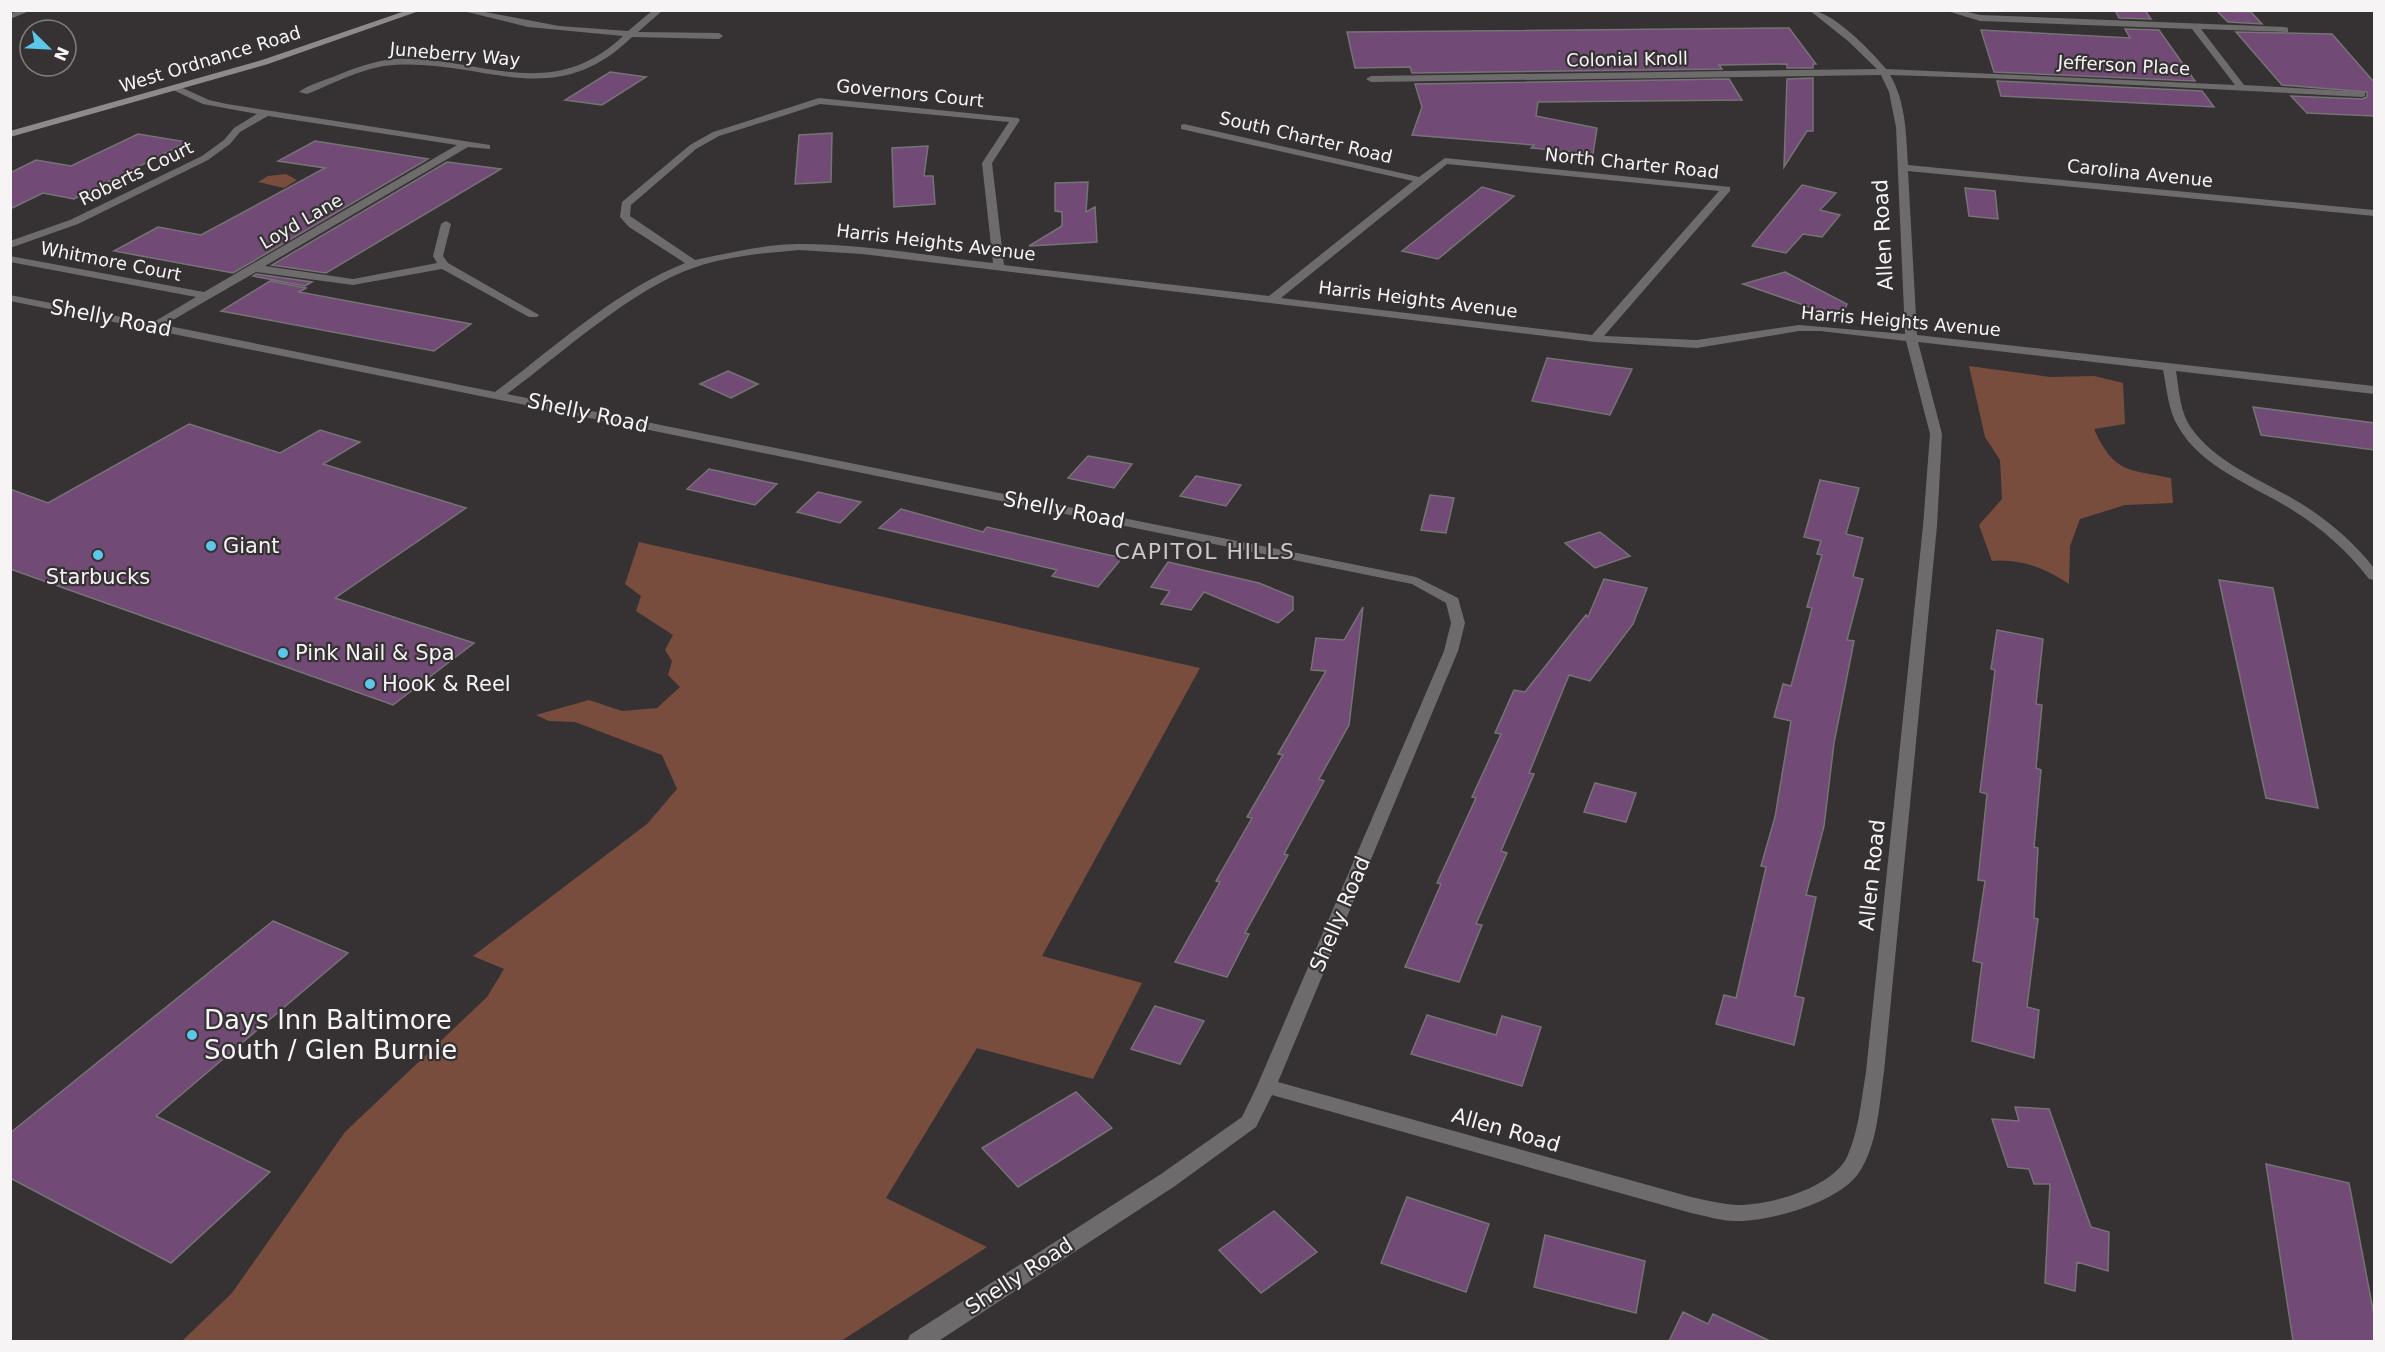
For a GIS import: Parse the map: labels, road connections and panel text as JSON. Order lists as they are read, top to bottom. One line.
{"streets":{"main road":["West Ordnance Road"],"street":["Juneberry Way","Colonial Knoll","Jefferson Place","Governors Court","South Charter Road","North Charter Road","Roberts Court","Carolina Avenue","Loyd Lane","Allen Road","Harris Heights Avenue","Whitmore Court","Shelly Road"]},"crossings":[["Colonial Knoll","Jefferson Place"],["Colonial Knoll","Allen Road"],["Jefferson Place","Allen Road"],["Governors Court","Harris Heights Avenue"],["South Charter Road","North Charter Road"],["South Charter Road","Harris Heights Avenue"],["North Charter Road","Harris Heights Avenue"],["Carolina Avenue","Allen Road"],["Loyd Lane","Whitmore Court"],["Loyd Lane","Shelly Road"],["Allen Road","Harris Heights Avenue"],["Allen Road","Shelly Road"],["Harris Heights Avenue","Shelly Road"]],"districts":["CAPITOL HILLS"],"places":["Giant","Starbucks","Pink Nail & Spa","Hook & Reel","Days Inn Baltimore South / Glen Burnie"],"north":"bottom right"}
